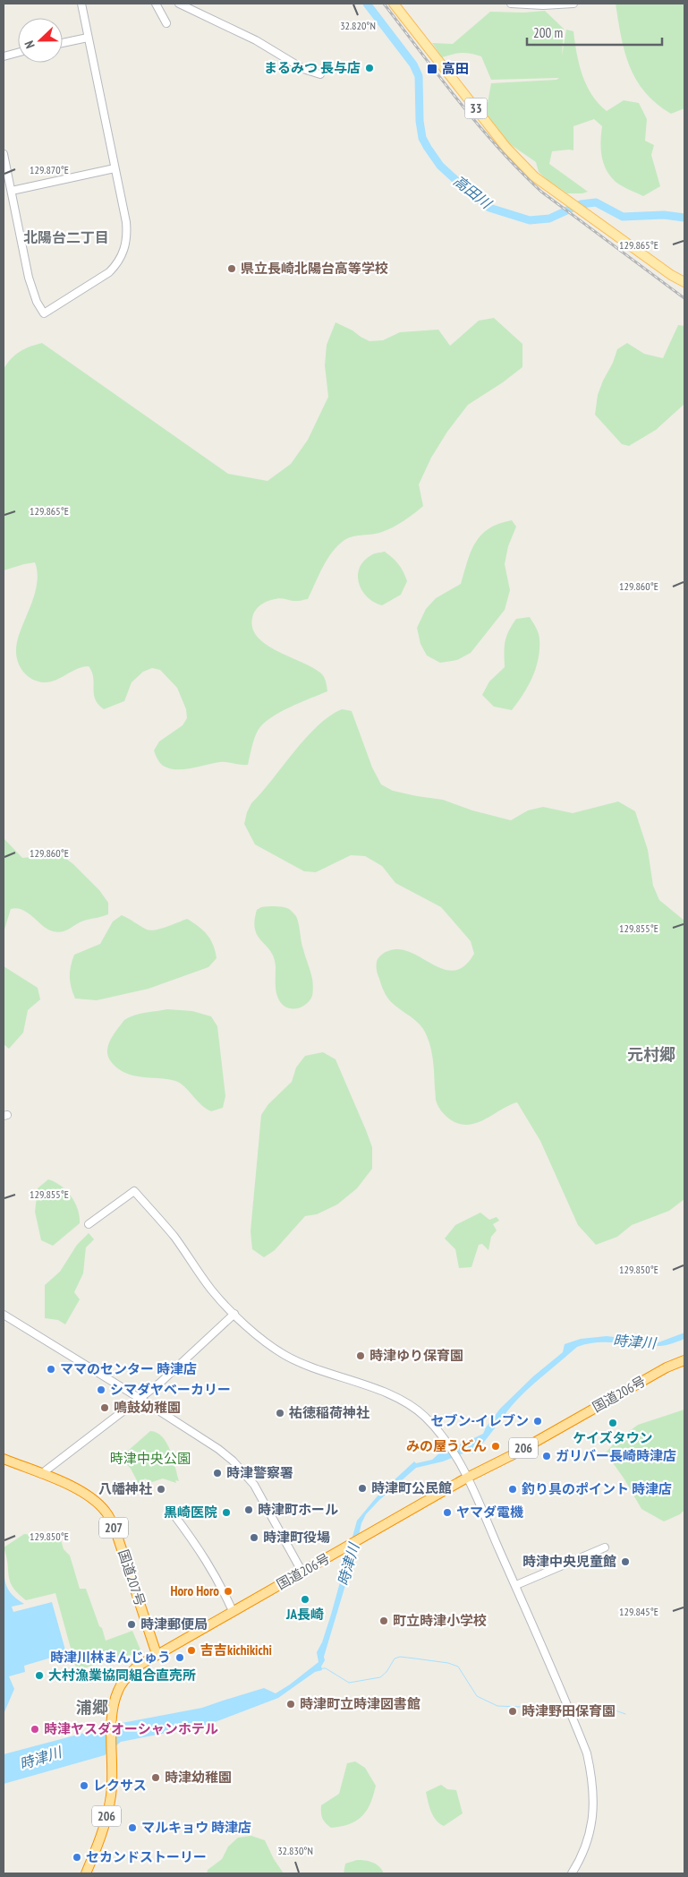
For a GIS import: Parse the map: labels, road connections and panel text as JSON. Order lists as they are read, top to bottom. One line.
{"streets":{"highway":["国道206号","206","207","国道207号"],"main road":["33"]},"crossings":[["国道206号","国道207号"]],"districts":["北陽台二丁目","元村郷","浦郷"],"water":["高田川","時津川"],"parks":["時津中央公園"],"places":{"other":["まるみつ 長与店","県立長崎北陽台高等学校","時津ゆり保育園","ママのセンター 時津店","シマダヤベーカリー","鳴鼓幼稚園","祐徳稲荷神社","セブン-イレブン","ケイズタウン","みの屋うどん","ガリバー長崎時津店","時津警察署","時津町公民館","八幡神社","釣り具のポイント 時津店","時津町ホール","黒崎医院","ヤマダ電機","時津町役場","時津中央児童館","Horo Horo","JA長崎","町立時津小学校","時津郵便局","吉吉kichikichi","時津川林まんじゅう","大村漁業協同組合直売所","時津町立時津図書館","時津野田保育園","時津ヤスダオーシャンホテル","時津幼稚園","レクサス","マルキョウ 時津店","セカンドストーリー"],"transit":["高田"]},"scale_bar":"200 m","north":"left","coordinates":["32.820°N","129.870°E","129.865°E","129.860°E","129.855°E","129.850°E","129.845°E","32.830°N"]}
